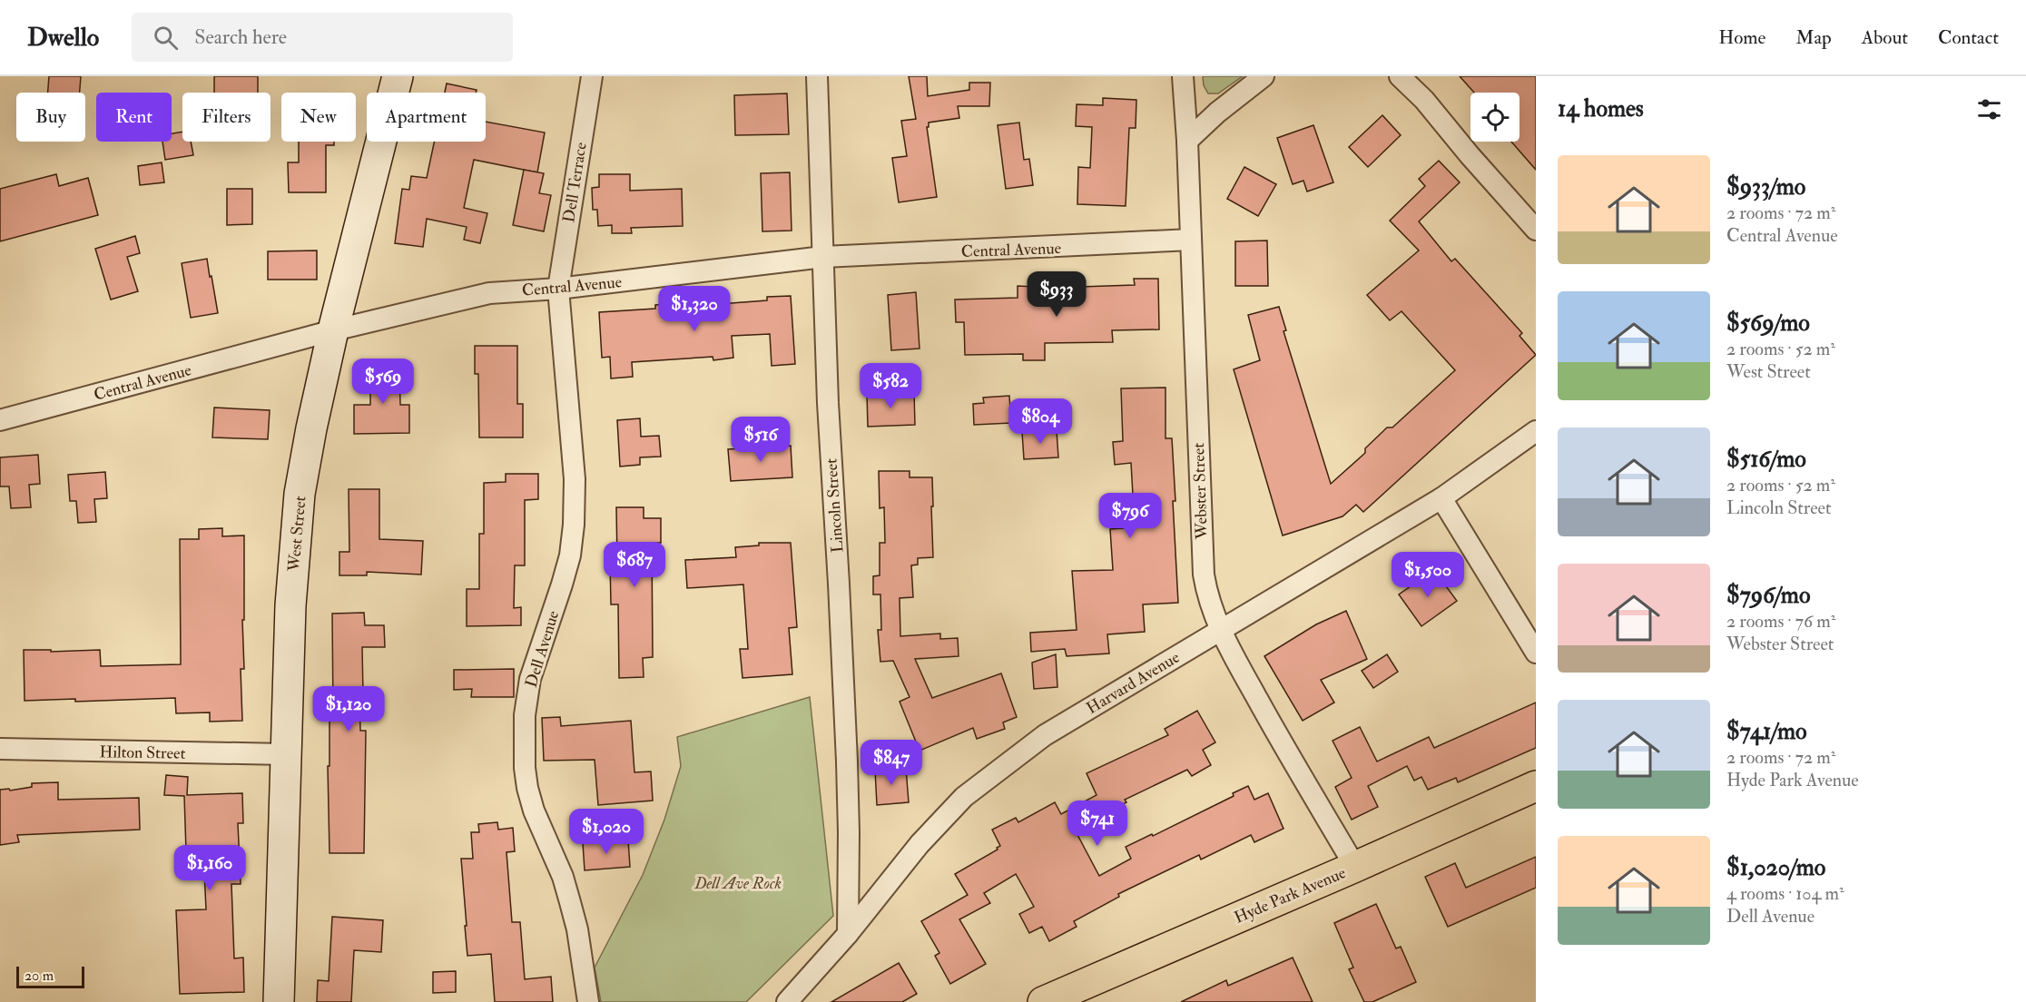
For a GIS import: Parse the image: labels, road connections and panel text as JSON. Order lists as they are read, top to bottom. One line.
{"streets":{"main road":["West Street","Hyde Park Avenue"],"street":["Dell Terrace","Central Avenue","Webster Street","Lincoln Street","Dell Avenue","Harvard Avenue","Hilton Street"]},"crossings":[["Dell Terrace","Central Avenue"],["Dell Terrace","Dell Avenue"],["Central Avenue","Webster Street"],["Central Avenue","Lincoln Street"],["Central Avenue","West Street"],["Central Avenue","Dell Avenue"],["Webster Street","Harvard Avenue"],["Webster Street","Hyde Park Avenue"],["Lincoln Street","Harvard Avenue"],["West Street","Hilton Street"]],"parks":["Dell Ave Rock"],"scale_bar":"20 m","page":{"header":"Dwello","search":"Search here","nav":["Home","Map","About","Contact"],"heading":"14 homes","chip":["Buy","Rent","Filters","New","Apartment"],"list":[{"name":"$933/mo","note":"2 rooms · 72 m² · Central Avenue"},{"name":"$569/mo","note":"2 rooms · 52 m² · West Street"},{"name":"$516/mo","note":"2 rooms · 52 m² · Lincoln Street"},{"name":"$796/mo","note":"2 rooms · 76 m² · Webster Street"},{"name":"$741/mo","note":"2 rooms · 72 m² · Hyde Park Avenue"},{"name":"$1,020/mo","note":"4 rooms · 104 m² · Dell Avenue"}],"price":["$933","$1,320","$569","$582","$804","$516","$796","$687","$1,500","$1,120","$847","$741","$1,020","$1,160"],"scale":"20 m"}}
